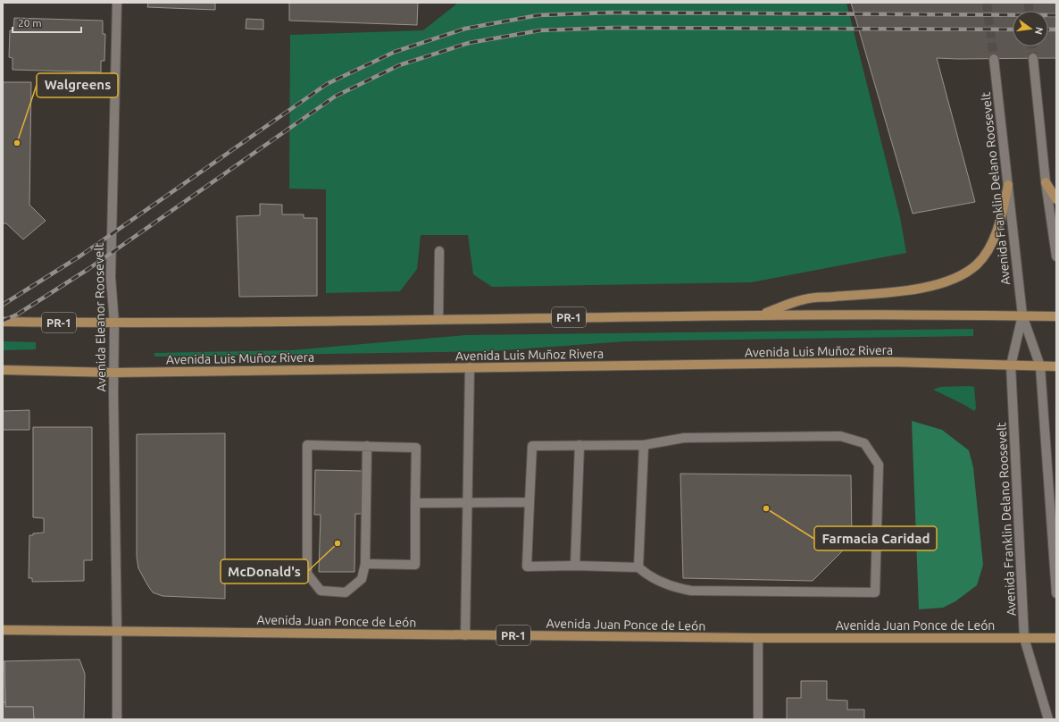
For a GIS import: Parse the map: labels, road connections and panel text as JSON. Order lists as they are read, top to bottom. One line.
{"streets":{"main road":["Avenida Franklin Delano Roosevelt","Avenida Eleanor Roosevelt","PR-1","Avenida Luis Muñoz Rivera","Avenida Juan Ponce de León"]},"crossings":[["Avenida Franklin Delano Roosevelt","PR-1"],["Avenida Franklin Delano Roosevelt","Avenida Luis Muñoz Rivera"],["Avenida Franklin Delano Roosevelt","Avenida Juan Ponce de León"],["Avenida Eleanor Roosevelt","PR-1"],["Avenida Eleanor Roosevelt","Avenida Luis Muñoz Rivera"],["Avenida Eleanor Roosevelt","Avenida Juan Ponce de León"]],"places":["Walgreens","Farmacia Caridad","McDonald's"],"scale_bar":"20 m","north":"right"}
